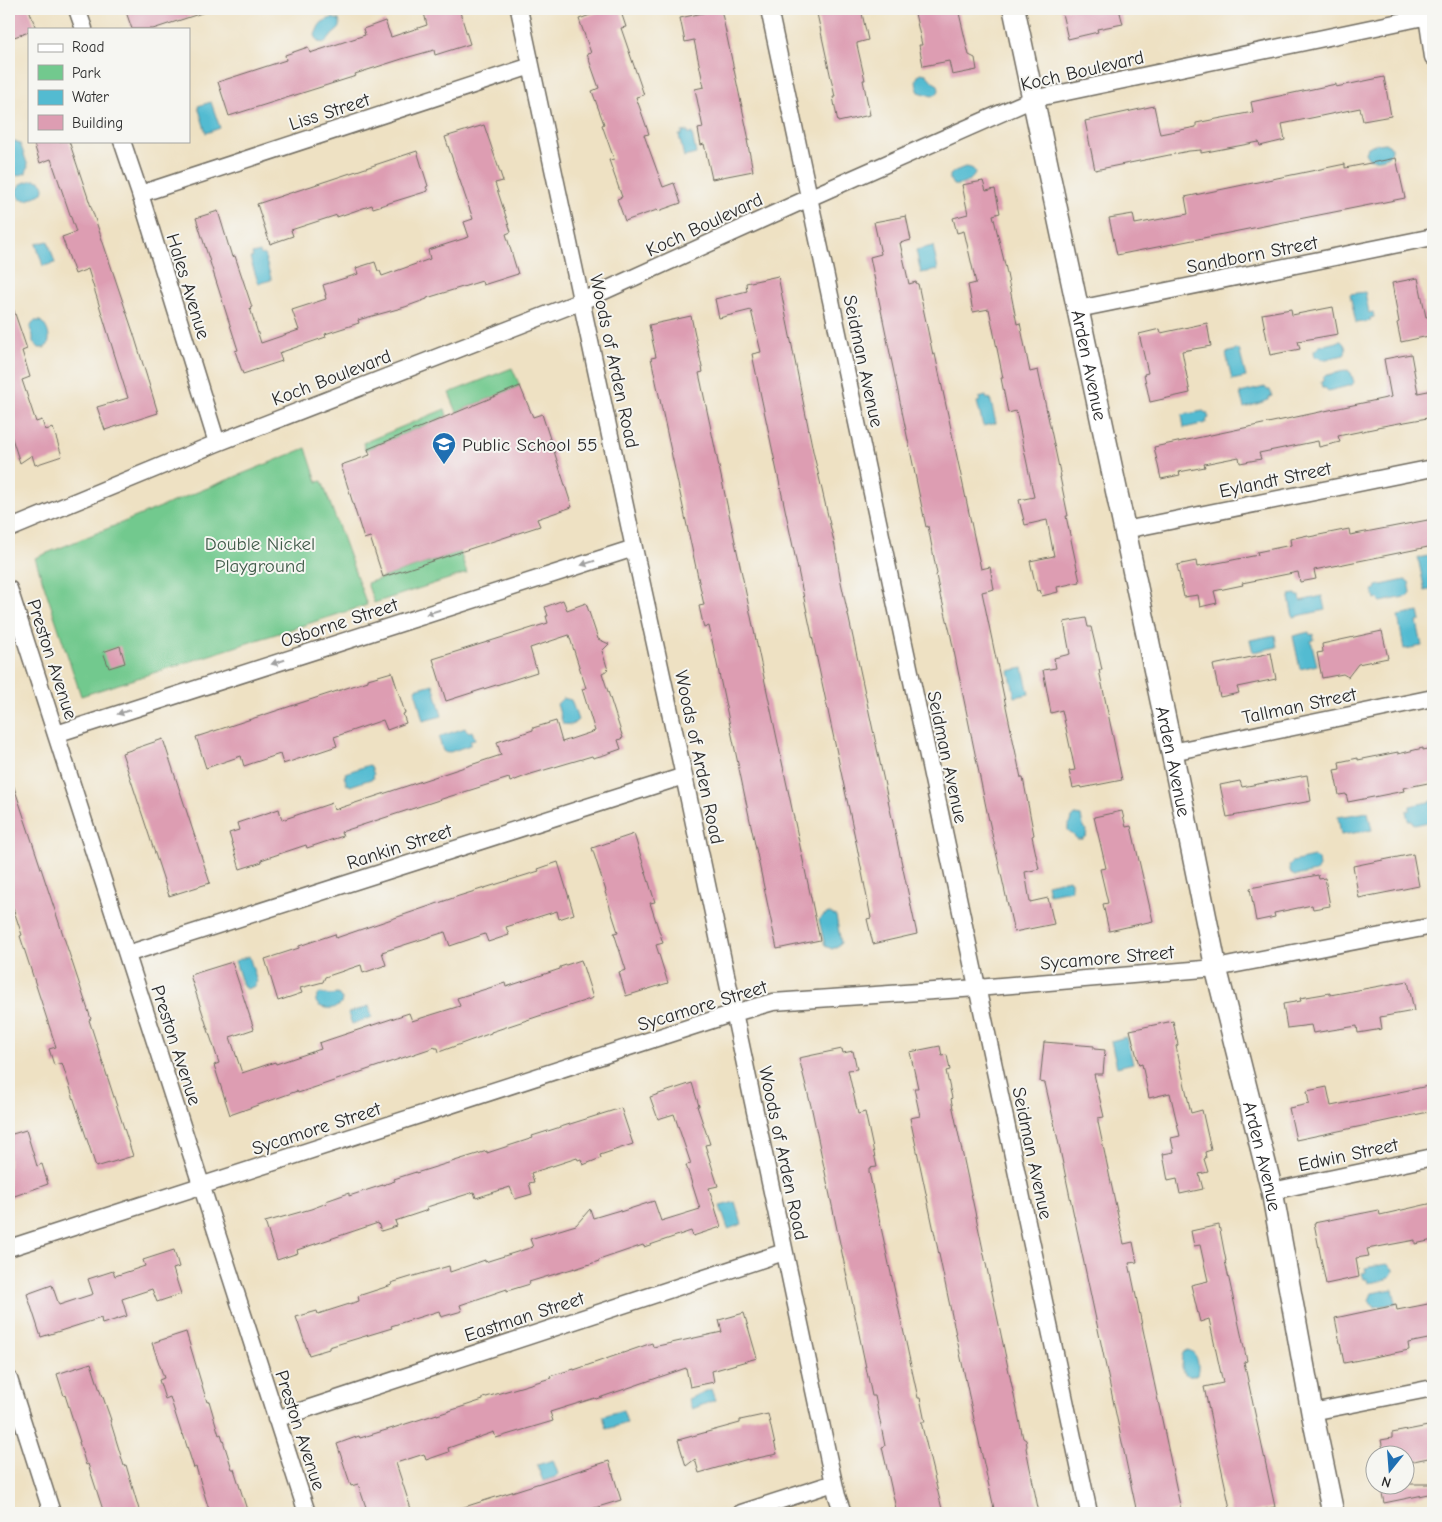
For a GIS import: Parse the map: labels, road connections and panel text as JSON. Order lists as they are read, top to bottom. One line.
{"streets":{"street":["Koch Boulevard","Liss Street","Sandborn Street","Hales Avenue","Woods of Arden Road","Seidman Avenue","Arden Avenue","Eylandt Street","Osborne Street","Preston Avenue","Tallman Street","Rankin Street","Sycamore Street","Edwin Street","Eastman Street"]},"crossings":[["Koch Boulevard","Hales Avenue"],["Koch Boulevard","Woods of Arden Road"],["Koch Boulevard","Seidman Avenue"],["Koch Boulevard","Arden Avenue"],["Liss Street","Hales Avenue"],["Liss Street","Woods of Arden Road"],["Sandborn Street","Arden Avenue"],["Woods of Arden Road","Osborne Street"],["Woods of Arden Road","Rankin Street"],["Woods of Arden Road","Sycamore Street"],["Woods of Arden Road","Eastman Street"],["Seidman Avenue","Sycamore Street"],["Arden Avenue","Eylandt Street"],["Arden Avenue","Tallman Street"],["Arden Avenue","Sycamore Street"],["Arden Avenue","Edwin Street"],["Osborne Street","Preston Avenue"],["Preston Avenue","Rankin Street"],["Preston Avenue","Sycamore Street"],["Preston Avenue","Eastman Street"]],"one_way":["Osborne Street"],"parks":["Double Nickel Playground"],"places":{"school or university":["Public School 55"]},"legend":["Road","Park","Water","Building"],"north":"bottom"}
